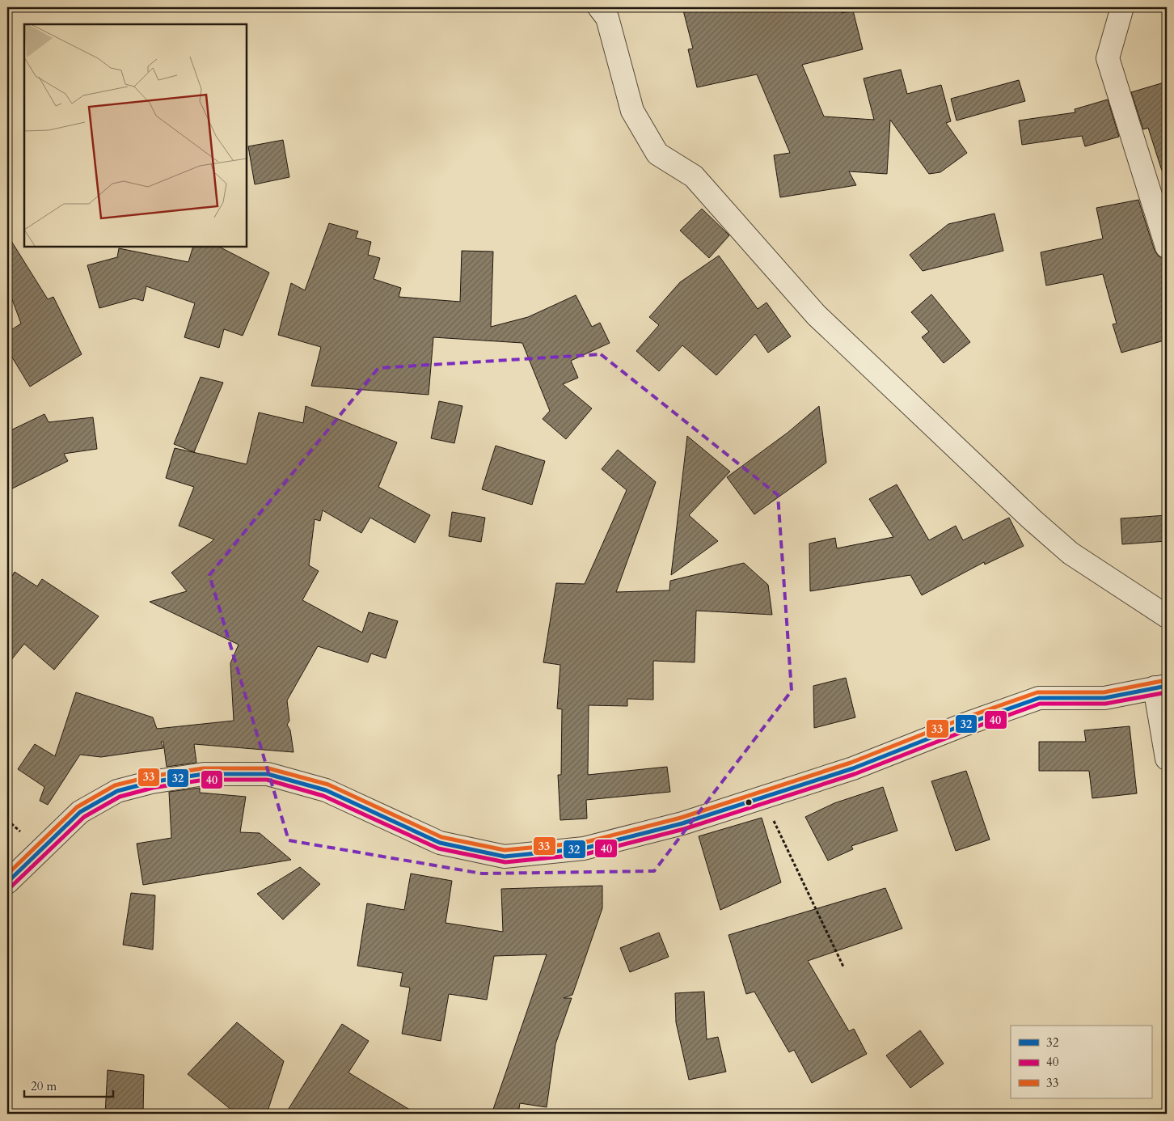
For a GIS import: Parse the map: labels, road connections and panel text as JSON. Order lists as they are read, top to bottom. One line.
{"lines":["transit line 33","transit line 32","transit line 40"],"legend":["32","40","33"],"scale_bar":"20 m"}
